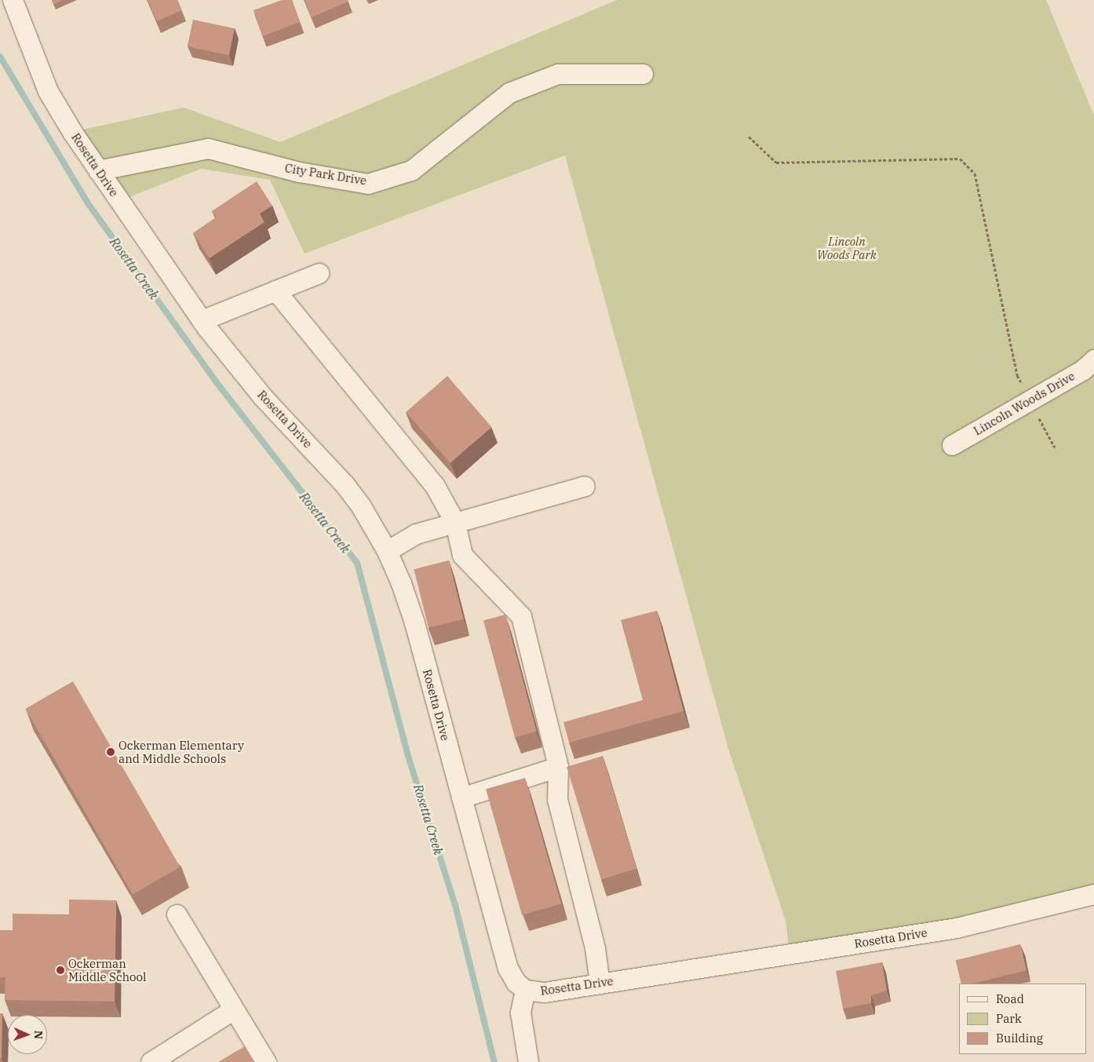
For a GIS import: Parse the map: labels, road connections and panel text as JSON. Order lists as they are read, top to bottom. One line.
{"streets":{"street":["Rosetta Drive","City Park Drive","Lincoln Woods Drive"]},"crossings":[["Rosetta Drive","City Park Drive"]],"water":["Rosetta Creek"],"parks":["Lincoln Woods Park"],"places":["Ockerman Elementary and Middle Schools","Ockerman Middle School"],"legend":["Road","Park","Building"],"north":"right"}
